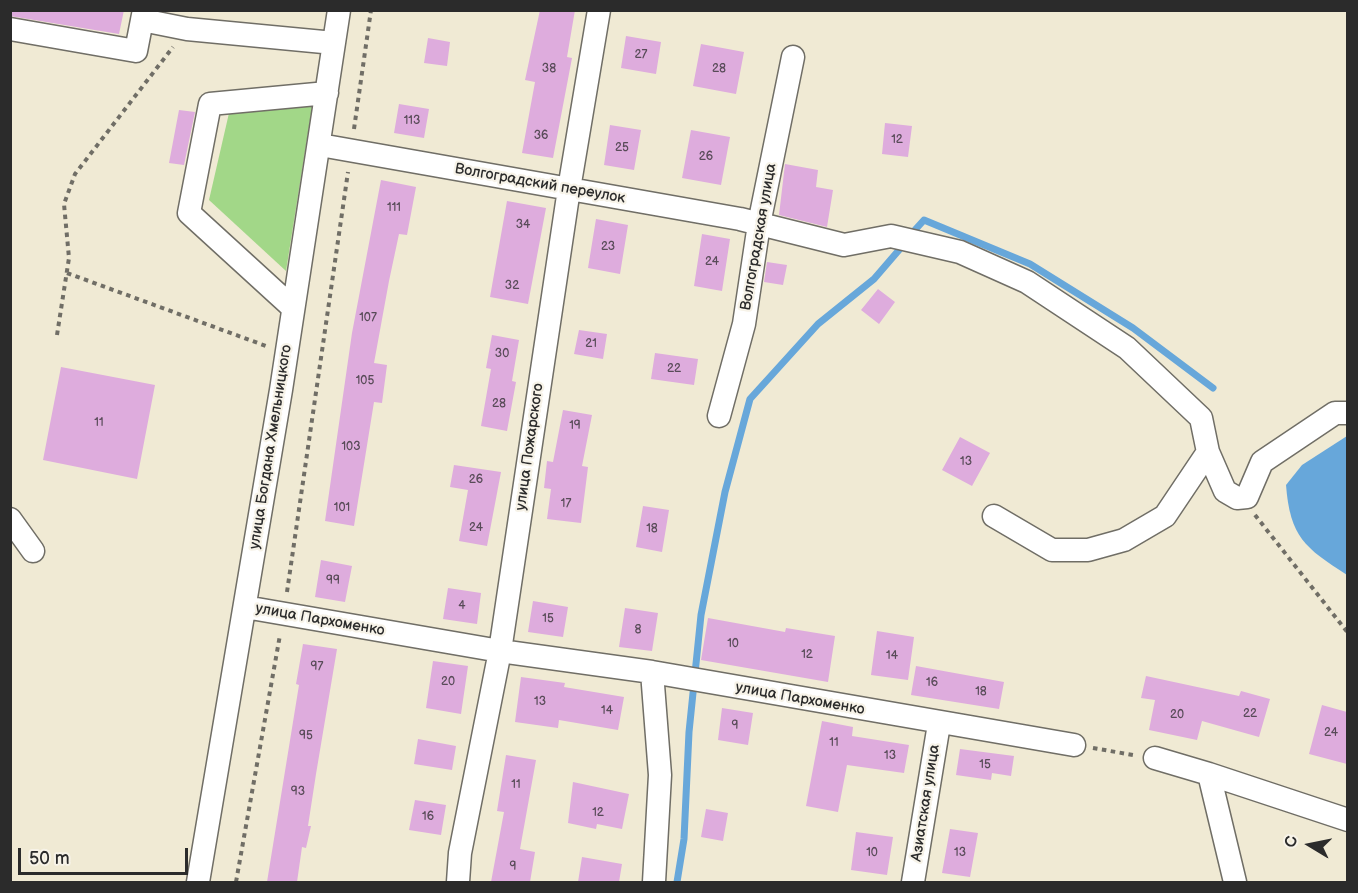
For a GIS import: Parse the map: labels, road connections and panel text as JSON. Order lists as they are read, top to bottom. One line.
{"streets":{"street":["Волгоградский переулок","Волгоградская улица","улица Богдана Хмельницкого","улица Пожарского","улица Пархоменко","Азиатская улица"]},"crossings":[["Волгоградский переулок","Волгоградская улица"],["Волгоградский переулок","улица Богдана Хмельницкого"],["Волгоградский переулок","улица Пожарского"],["улица Богдана Хмельницкого","улица Пархоменко"],["улица Пожарского","улица Пархоменко"],["улица Пархоменко","Азиатская улица"]],"house_numbers":["27","38","28","113","36","12","25","26","111","34","23","24","32","107","21","30","22","105","28","11","19","103","13","26","17","101","24","18","99","4","15","8","10","12","14","97","20","16","18","13","14","22","20","9","24","95","11","13","15","11","93","12","16","10","13","9"],"scale_bar":"50 m","north":"left"}
